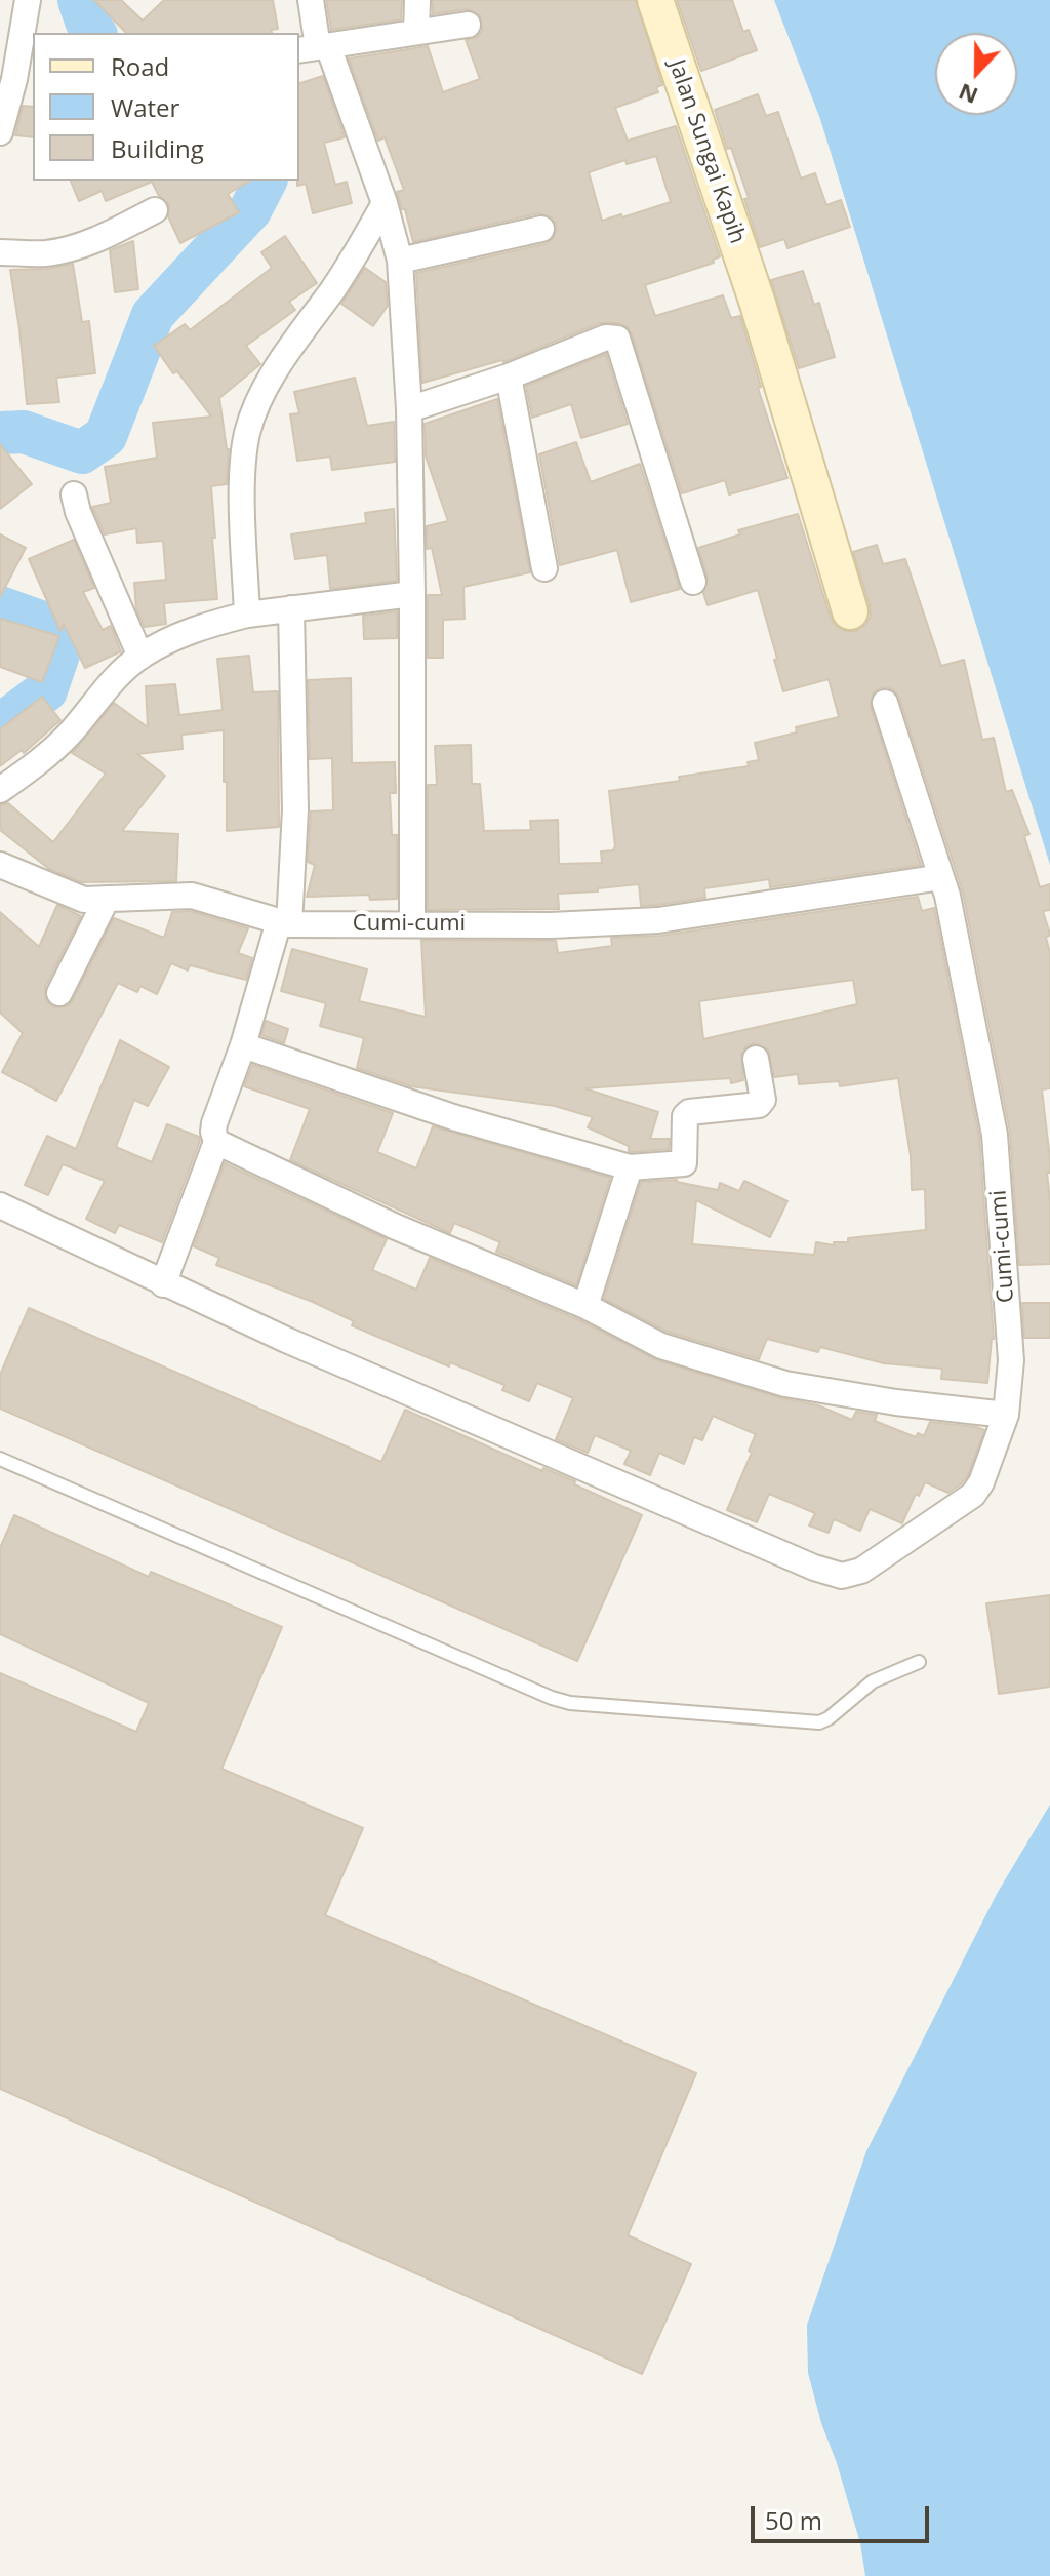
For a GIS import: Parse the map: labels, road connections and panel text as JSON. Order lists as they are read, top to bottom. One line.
{"streets":{"street":["Jalan Sungai Kapih","Cumi-cumi"]},"legend":["Road","Water","Building"],"scale_bar":"50 m","north":"bottom"}
